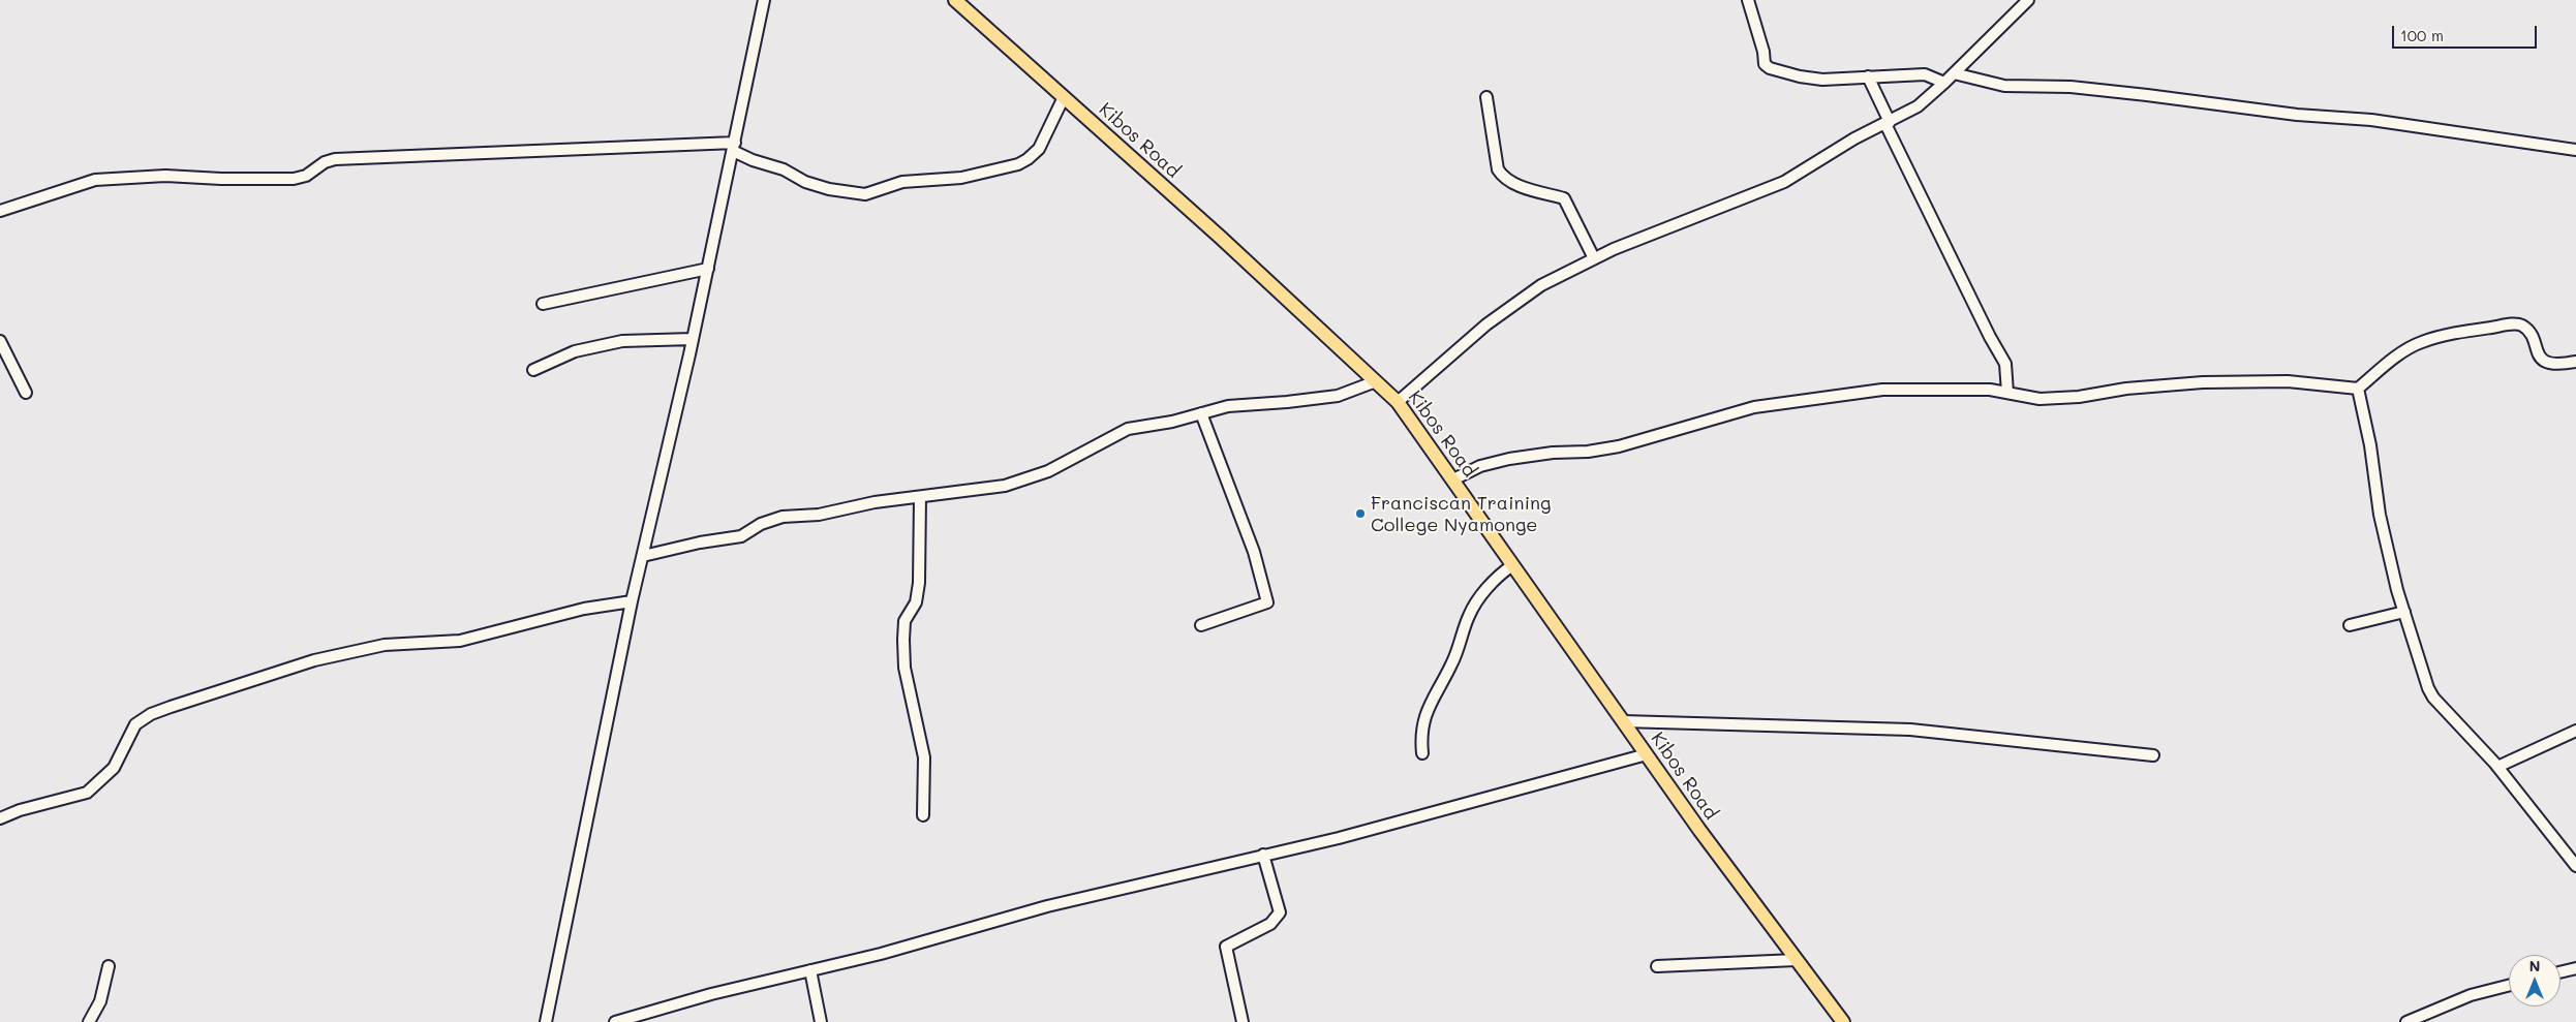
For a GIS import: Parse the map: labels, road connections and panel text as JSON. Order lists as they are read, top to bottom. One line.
{"streets":{"main road":["Kibos Road"]},"places":["Franciscan Training College Nyamonge"],"scale_bar":"100 m","north":"top"}
